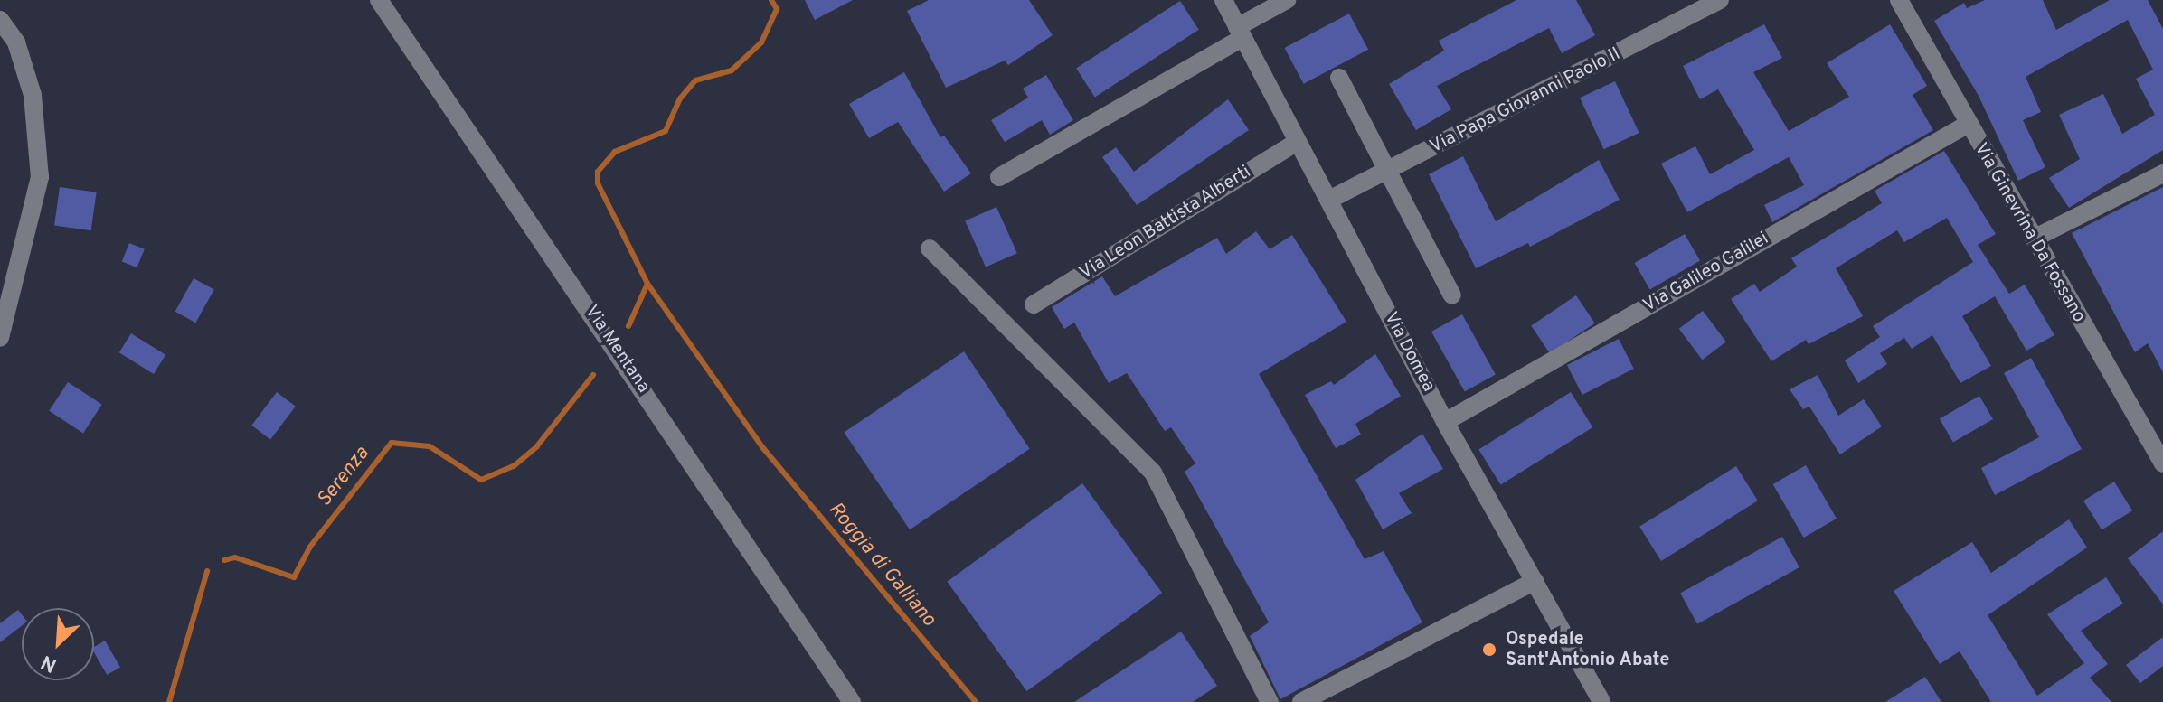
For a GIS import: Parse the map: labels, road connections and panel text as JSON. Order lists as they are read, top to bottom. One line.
{"streets":{"street":["Via Papa Giovanni Paolo II","Via Leon Battista Alberti","Via Ginevrina Da Fossano","Via Galileo Galilei","Via Mentana","Via Domea"]},"crossings":[["Via Papa Giovanni Paolo II","Via Domea"],["Via Leon Battista Alberti","Via Domea"],["Via Ginevrina Da Fossano","Via Galileo Galilei"],["Via Galileo Galilei","Via Domea"]],"water":["Serenza","Roggia di Galliano"],"places":["Ospedale Sant'Antonio Abate"],"north":"bottom left"}
